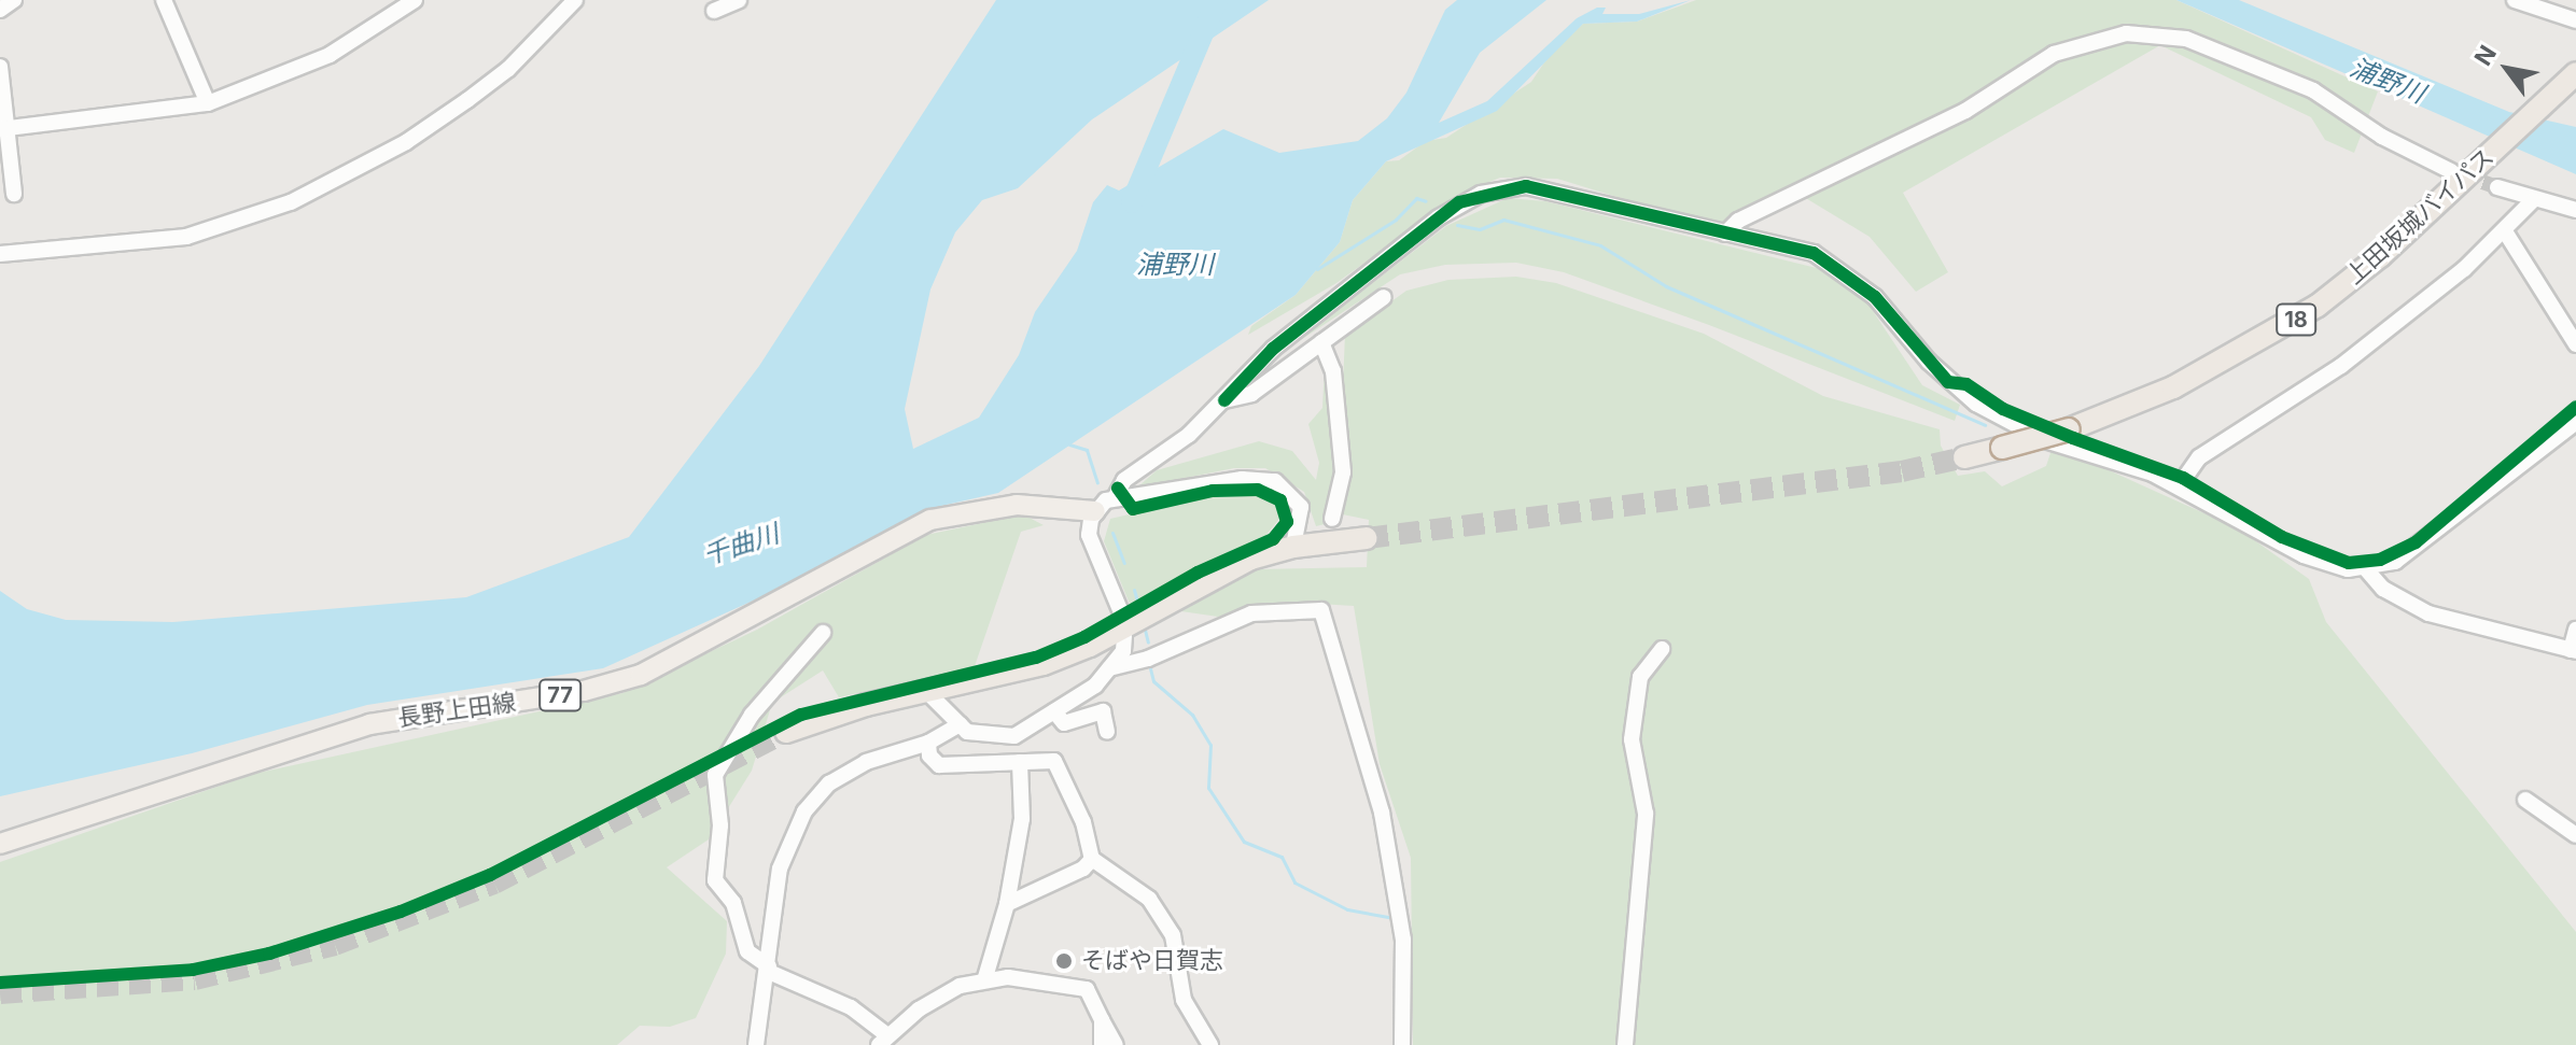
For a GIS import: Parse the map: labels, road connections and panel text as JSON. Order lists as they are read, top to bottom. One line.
{"streets":{"highway":["上田坂城バイパス","18"],"main road":["77","長野上田線"]},"water":["浦野川","千曲川"],"places":["そばや日賀志"],"north":"top left"}
